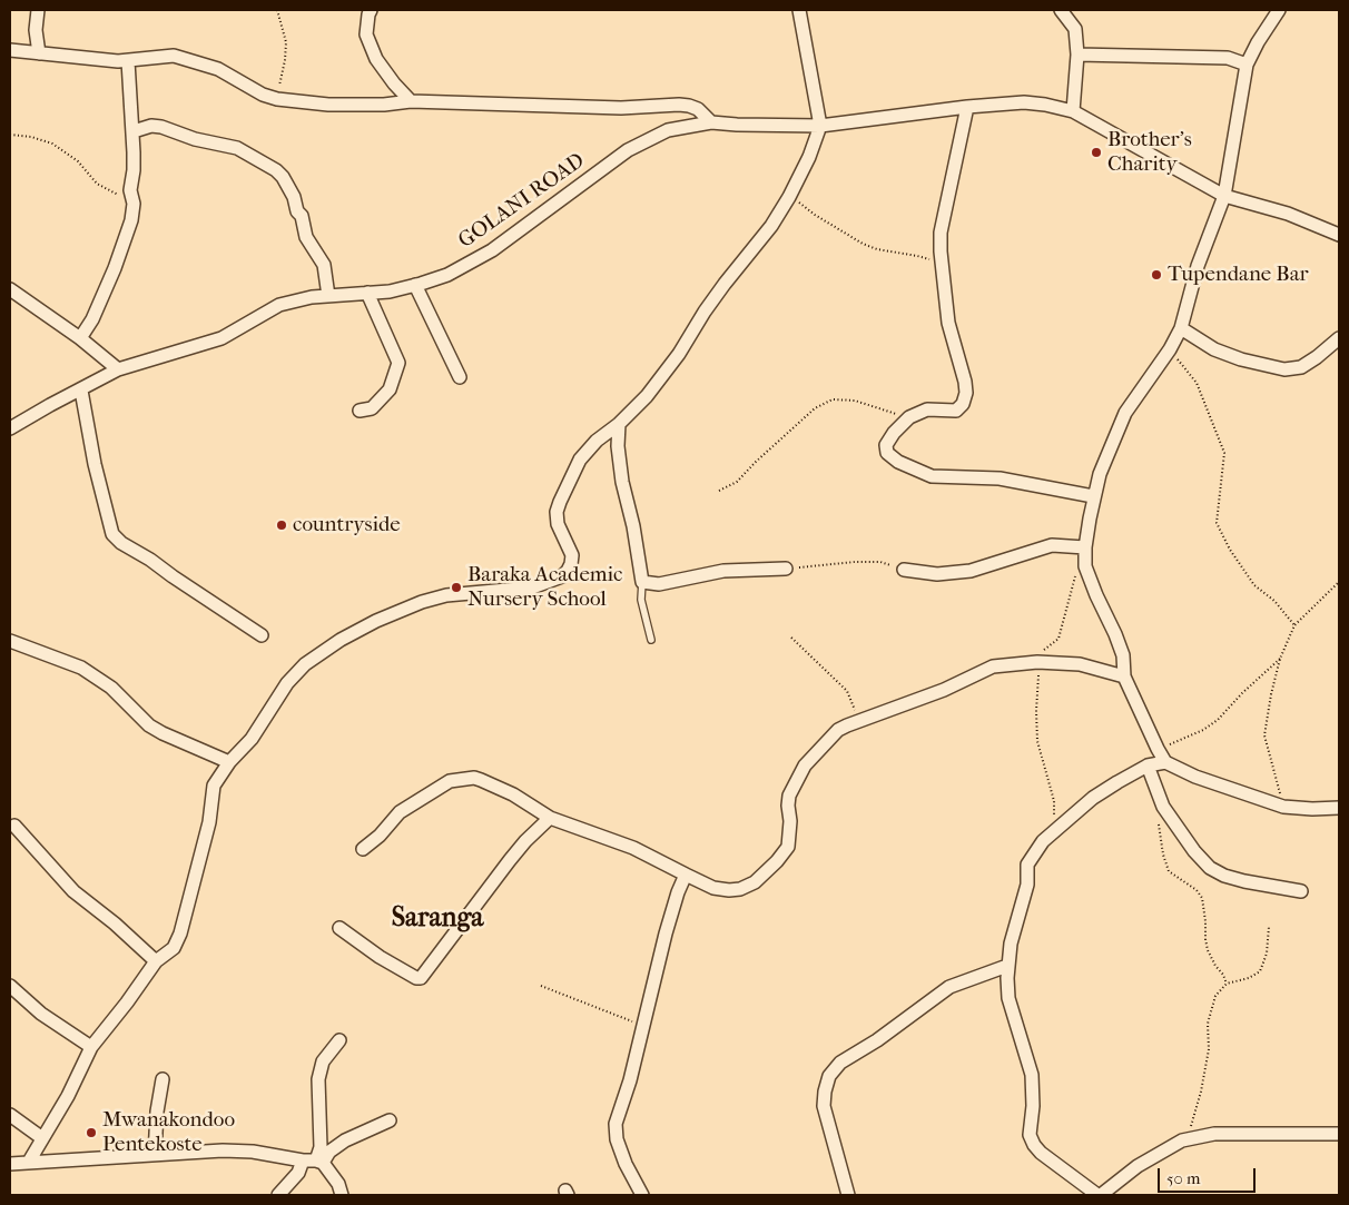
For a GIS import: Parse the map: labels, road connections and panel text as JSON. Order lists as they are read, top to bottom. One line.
{"streets":{"street":["GOLANI ROAD"]},"districts":["Saranga"],"places":["Brother's Charity","Tupendane Bar","countryside","Baraka Academic Nursery School","Mwanakondoo Pentekoste"],"scale_bar":"50 m"}
